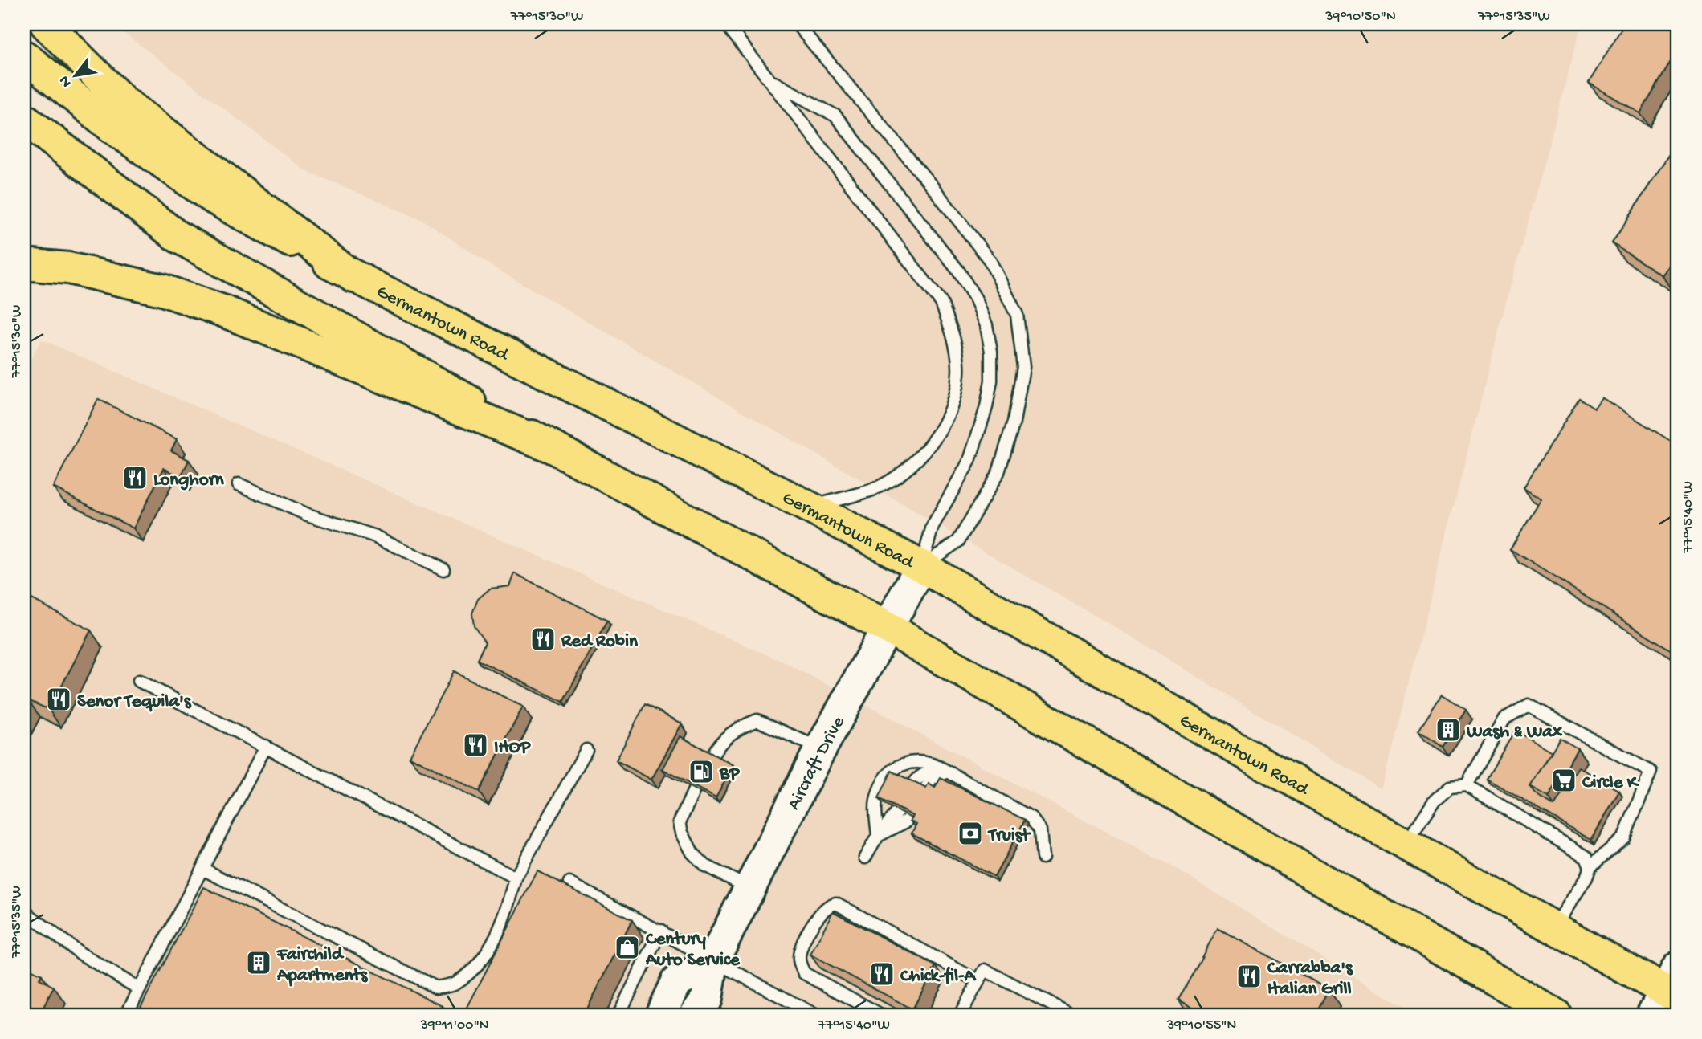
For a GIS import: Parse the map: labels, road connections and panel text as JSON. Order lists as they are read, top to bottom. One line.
{"streets":{"main road":["Germantown Road"],"street":["Aircraft Drive"]},"crossings":[["Germantown Road","Aircraft Drive"]],"places":{"restaurant":["Longhorn","Red Robin","Senor Tequila's","IHOP","Chick-fil-A","Carrabba's Italian Grill"],"building":["Wash & Wax","Fairchild Apartments"],"fuel station":["BP"],"supermarket":["Circle K"],"bank":["Truist"],"shop":["Century Auto Service"]},"north":"bottom left","coordinates":["77°15'30\"W","39°10'50\"N","77°15'35\"W","77°15'40\"W","39°11'00\"N","39°10'55\"N"]}
